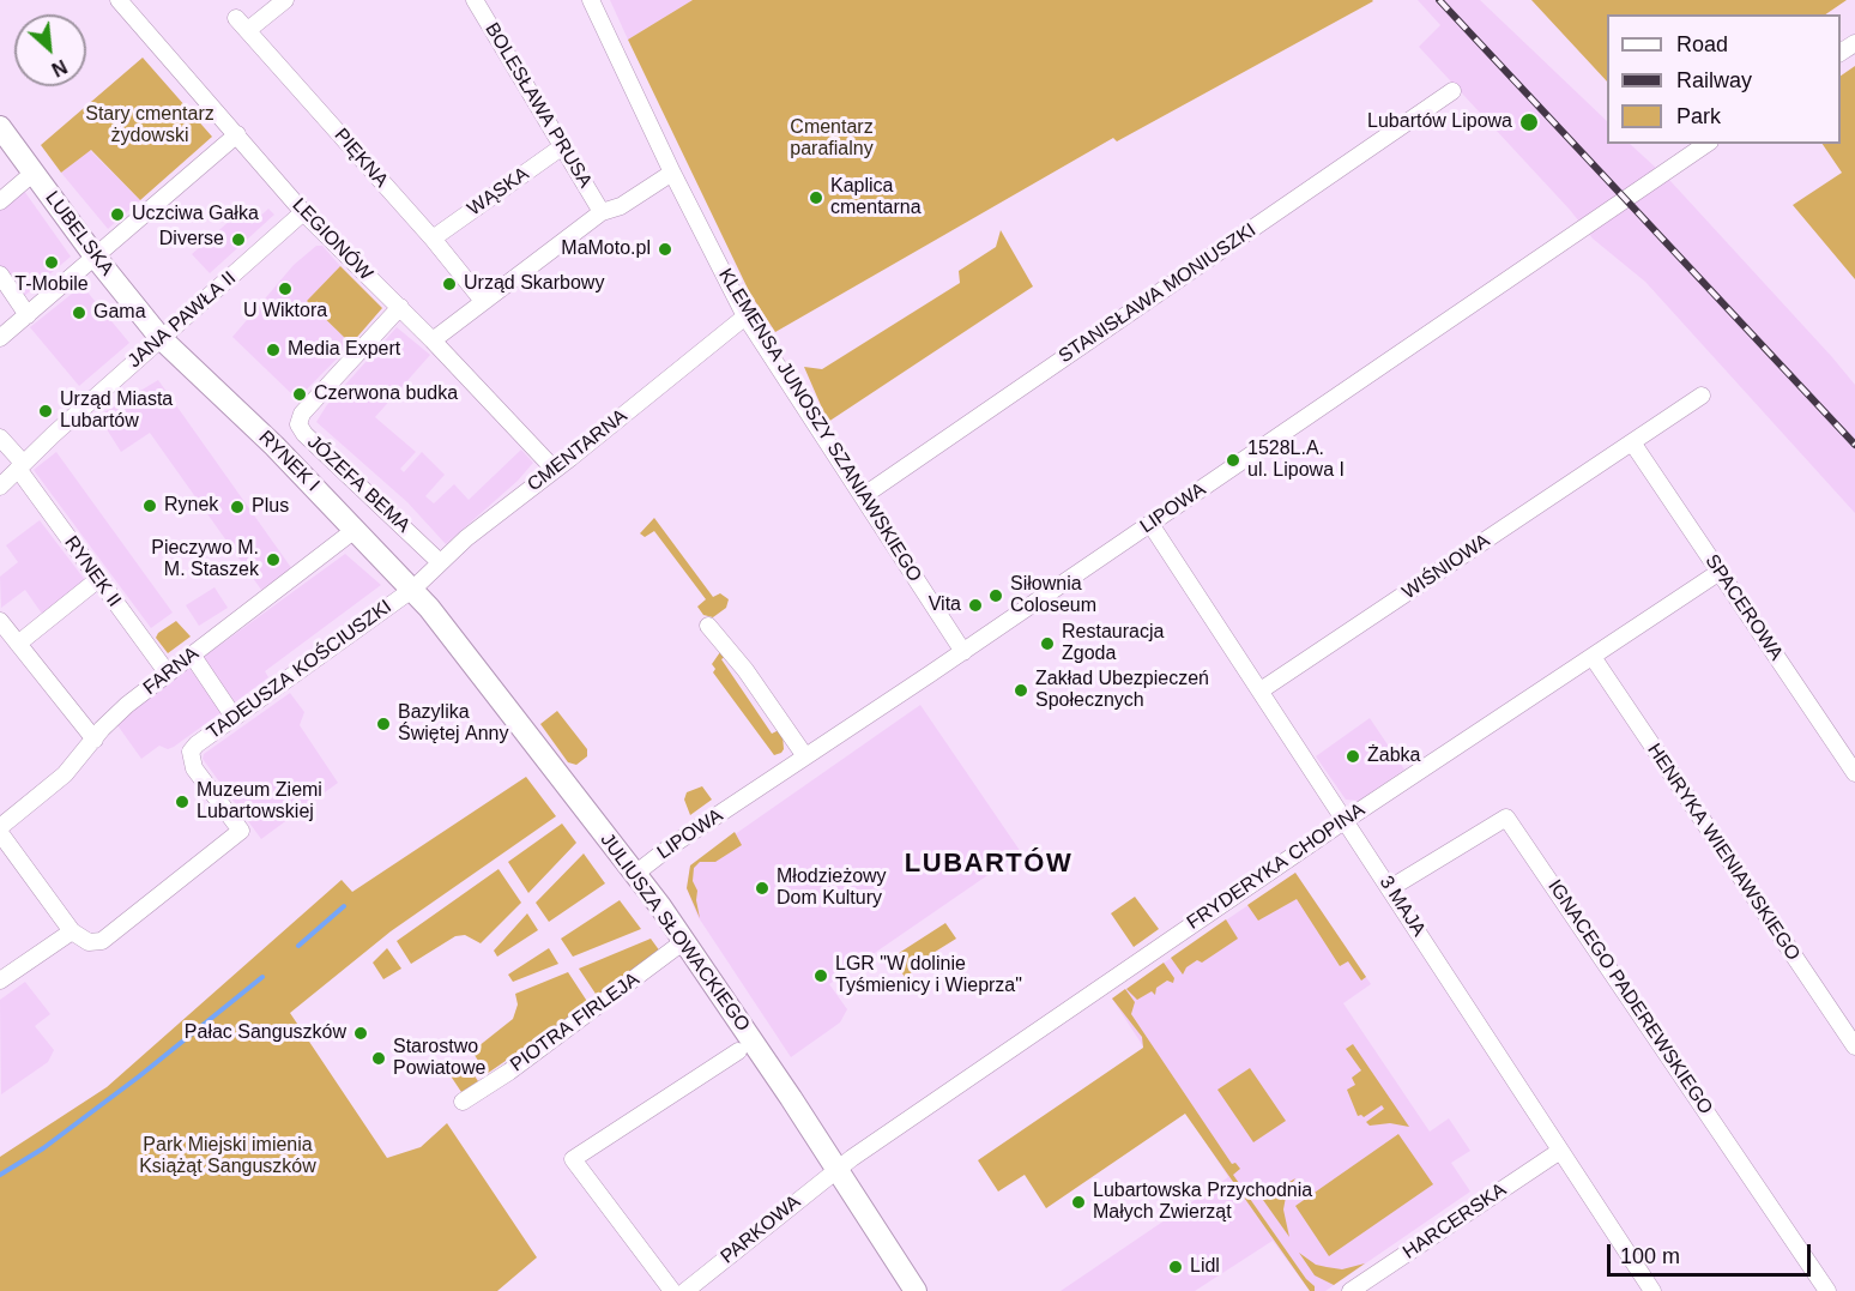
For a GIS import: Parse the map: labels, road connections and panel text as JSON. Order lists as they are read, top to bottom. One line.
{"streets":{"main road":["LUBELSKA","RYNEK I","JULIUSZA SŁOWACKIEGO"],"street":["BOLESŁAWA PRUSA","PIĘKNA","WĄSKA","LEGIONÓW","STANISŁAWA MONIUSZKI","JANA PAWŁA II","KLEMENSA JUNOSZY SZANIAWSKIEGO","CMENTARNA","JÓZEFA BEMA","LIPOWA","WIŚNIOWA","RYNEK II","SPACEROWA","TADEUSZA KOŚCIUSZKI","FARNA","HENRYKA WIENIAWSKIEGO","FRYDERYKA CHOPINA","3 MAJA","IGNACEGO PADEREWSKIEGO","PIOTRA FIRLEJA","HARCERSKA","PARKOWA"]},"crossings":[["BOLESŁAWA PRUSA","WĄSKA"],["PIĘKNA","WĄSKA"],["LUBELSKA","JANA PAWŁA II"],["LUBELSKA","RYNEK I"],["LEGIONÓW","JANA PAWŁA II"],["LEGIONÓW","CMENTARNA"],["LEGIONÓW","JÓZEFA BEMA"],["STANISŁAWA MONIUSZKI","KLEMENSA JUNOSZY SZANIAWSKIEGO"],["JANA PAWŁA II","RYNEK I"],["JANA PAWŁA II","RYNEK II"],["KLEMENSA JUNOSZY SZANIAWSKIEGO","CMENTARNA"],["KLEMENSA JUNOSZY SZANIAWSKIEGO","LIPOWA"],["CMENTARNA","RYNEK I"],["CMENTARNA","JÓZEFA BEMA"],["CMENTARNA","TADEUSZA KOŚCIUSZKI"],["CMENTARNA","JULIUSZA SŁOWACKIEGO"],["RYNEK I","TADEUSZA KOŚCIUSZKI"],["RYNEK I","FARNA"],["RYNEK I","JULIUSZA SŁOWACKIEGO"],["LIPOWA","3 MAJA"],["LIPOWA","JULIUSZA SŁOWACKIEGO"],["WIŚNIOWA","SPACEROWA"],["WIŚNIOWA","3 MAJA"],["RYNEK II","FARNA"],["SPACEROWA","FRYDERYKA CHOPINA"],["TADEUSZA KOŚCIUSZKI","JULIUSZA SŁOWACKIEGO"],["HENRYKA WIENIAWSKIEGO","FRYDERYKA CHOPINA"],["FRYDERYKA CHOPINA","3 MAJA"],["FRYDERYKA CHOPINA","JULIUSZA SŁOWACKIEGO"],["FRYDERYKA CHOPINA","PARKOWA"],["3 MAJA","IGNACEGO PADEREWSKIEGO"],["3 MAJA","HARCERSKA"],["JULIUSZA SŁOWACKIEGO","PIOTRA FIRLEJA"],["JULIUSZA SŁOWACKIEGO","PARKOWA"]],"districts":["LUBARTÓW"],"parks":["Stary cmentarz żydowski","Cmentarz parafialny","Park Miejski imienia Książąt Sanguszków"],"places":["Lubartów Lipowa","Kaplica cmentarna","Uczciwa Gałka","Diverse","MaMoto.pl","T-Mobile","Urząd Skarbowy","U Wiktora","Gama","Media Expert","Czerwona budka","Urząd Miasta Lubartów","1528L.A. ul. Lipowa I","Rynek","Plus","Pieczywo M. M. Staszek","Siłownia Coloseum","Vita","Restauracja Zgoda","Zakład Ubezpieczeń Społecznych","Bazylika Świętej Anny","Żabka","Muzeum Ziemi Lubartowskiej","Młodzieżowy Dom Kultury","LGR \"W dolinie Tyśmienicy i Wieprza\"","Pałac Sanguszków","Starostwo Powiatowe","Lubartowska Przychodnia Małych Zwierząt","Lidl"],"legend":["Road","Railway","Park"],"scale_bar":"100 m","north":"bottom right"}
